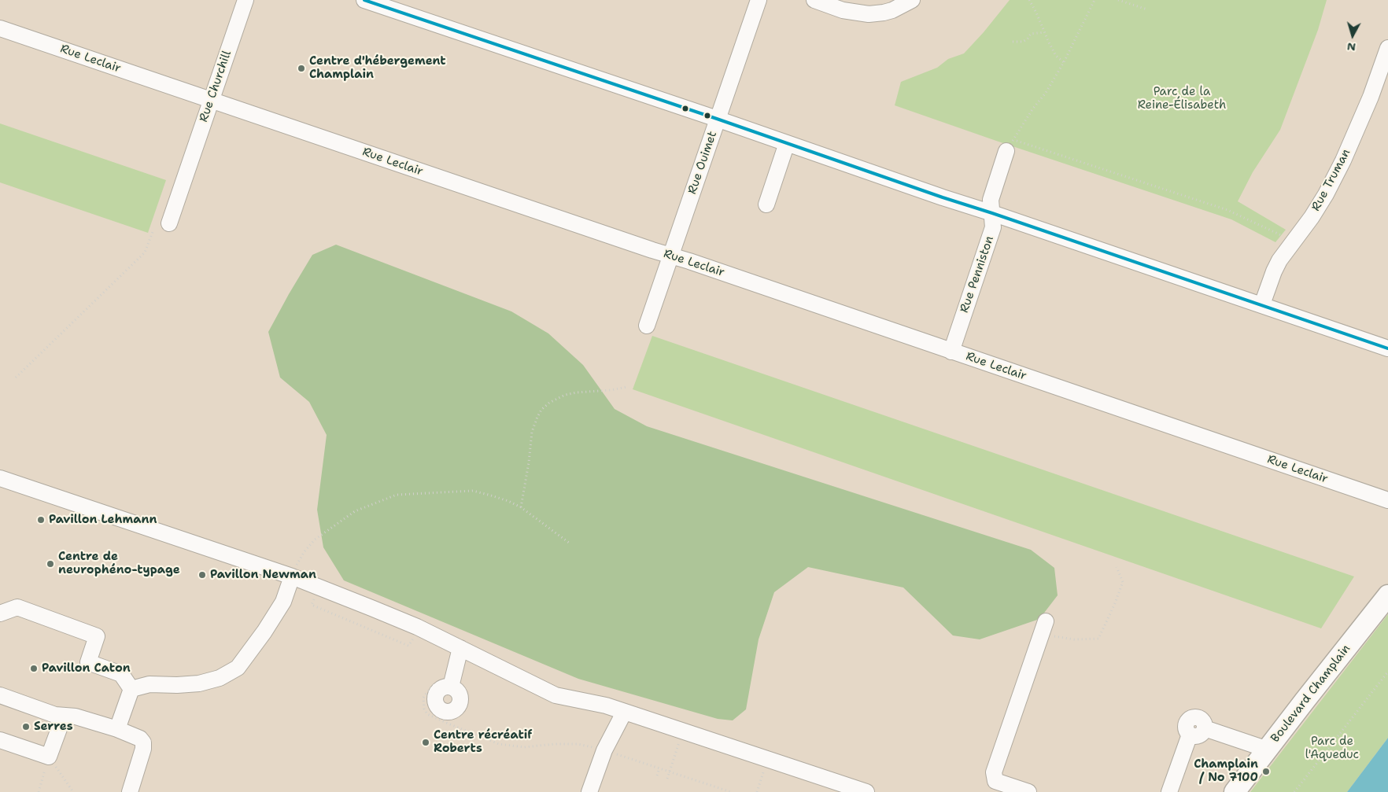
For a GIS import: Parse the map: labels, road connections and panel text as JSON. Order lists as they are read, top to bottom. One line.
{"streets":{"main road":["Boulevard Champlain"],"street":["Rue Leclair","Rue Churchill","Rue Ouimet","Rue Truman","Rue Penniston"]},"crossings":[["Rue Leclair","Rue Churchill"],["Rue Leclair","Rue Ouimet"],["Rue Leclair","Rue Penniston"]],"parks":["Parc de la Reine-Élisabeth","Parc de l'Aqueduc"],"places":["Centre d'hébergement Champlain","Pavillon Lehmann","Centre de neurophéno-typage","Pavillon Newman","Pavillon Caton","Serres","Centre récréatif Roberts","Champlain / No 7100"],"north":"bottom"}
